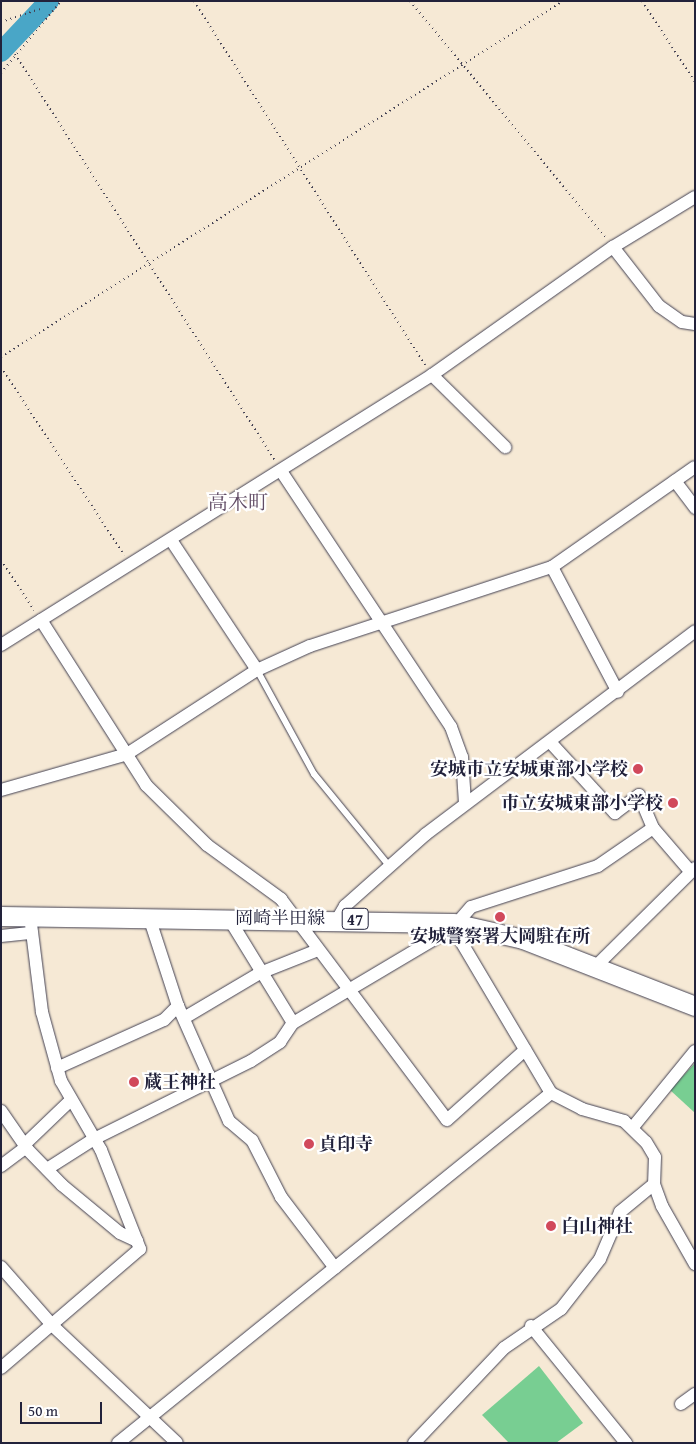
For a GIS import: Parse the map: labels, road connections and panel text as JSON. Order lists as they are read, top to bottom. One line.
{"streets":{"main road":["岡崎半田線","47"]},"districts":["高木町"],"places":["安城市立安城東部小学校","市立安城東部小学校","安城警察署大岡駐在所","蔵王神社","貞印寺","白山神社"],"scale_bar":"50 m"}
